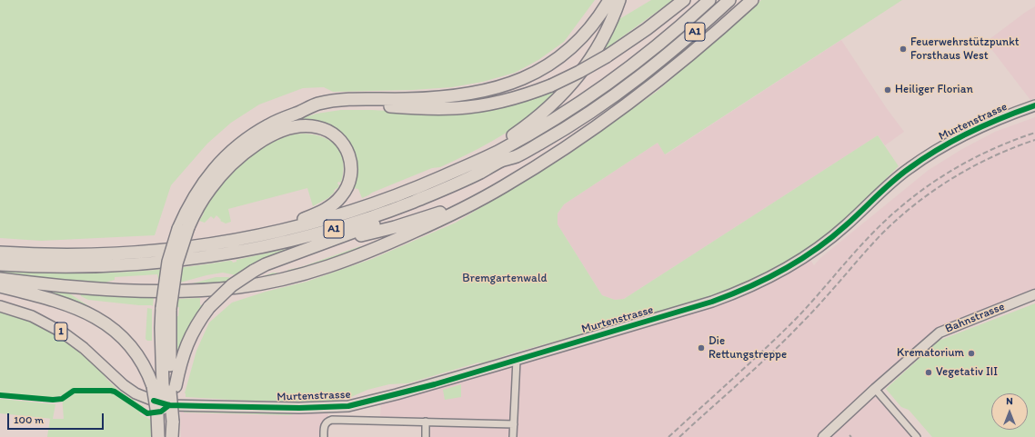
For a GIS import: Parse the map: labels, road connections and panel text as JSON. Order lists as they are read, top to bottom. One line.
{"streets":{"highway":["A1"],"main road":["Murtenstrasse","1"],"street":["Bahnstrasse"]},"parks":["Bremgartenwald"],"places":["Feuerwehrstützpunkt Forsthaus West","Heiliger Florian","Die Rettungstreppe","Krematorium","Vegetativ III"],"scale_bar":"100 m","north":"top"}
